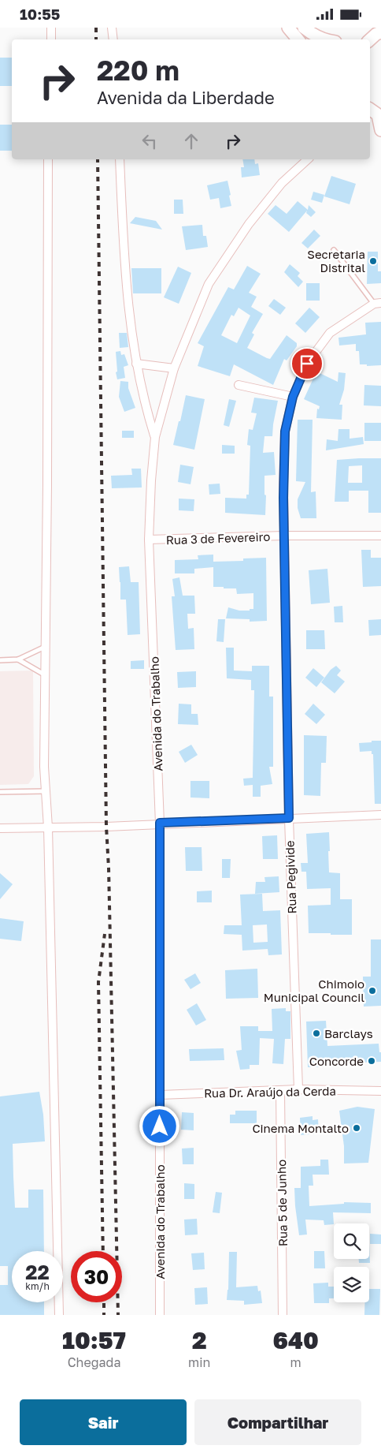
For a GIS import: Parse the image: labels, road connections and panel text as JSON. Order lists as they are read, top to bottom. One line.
{"streets":{"street":["Rua 3 de Fevereiro","Avenida do Trabalho","Rua Pegivide","Rua Dr. Araújo da Cerda","Rua 5 de Junho"]},"crossings":[["Rua 3 de Fevereiro","Avenida do Trabalho"],["Rua 3 de Fevereiro","Rua Pegivide"],["Avenida do Trabalho","Rua Dr. Araújo da Cerda"],["Rua Pegivide","Rua Dr. Araújo da Cerda"],["Rua Dr. Araújo da Cerda","Rua 5 de Junho"]],"places":["Secretaria Distrital","Chimoio Municipal Council","Barclays","Concorde","Cinema Montalto"],"page":{"status":"10:55","turn":["220 m","Avenida da Liberdade"],"speed":"22 km/h","limit":"30","eta":["10:57","Chegada","2","min","640","m"],"buttons":["Sair","Compartilhar"]}}
